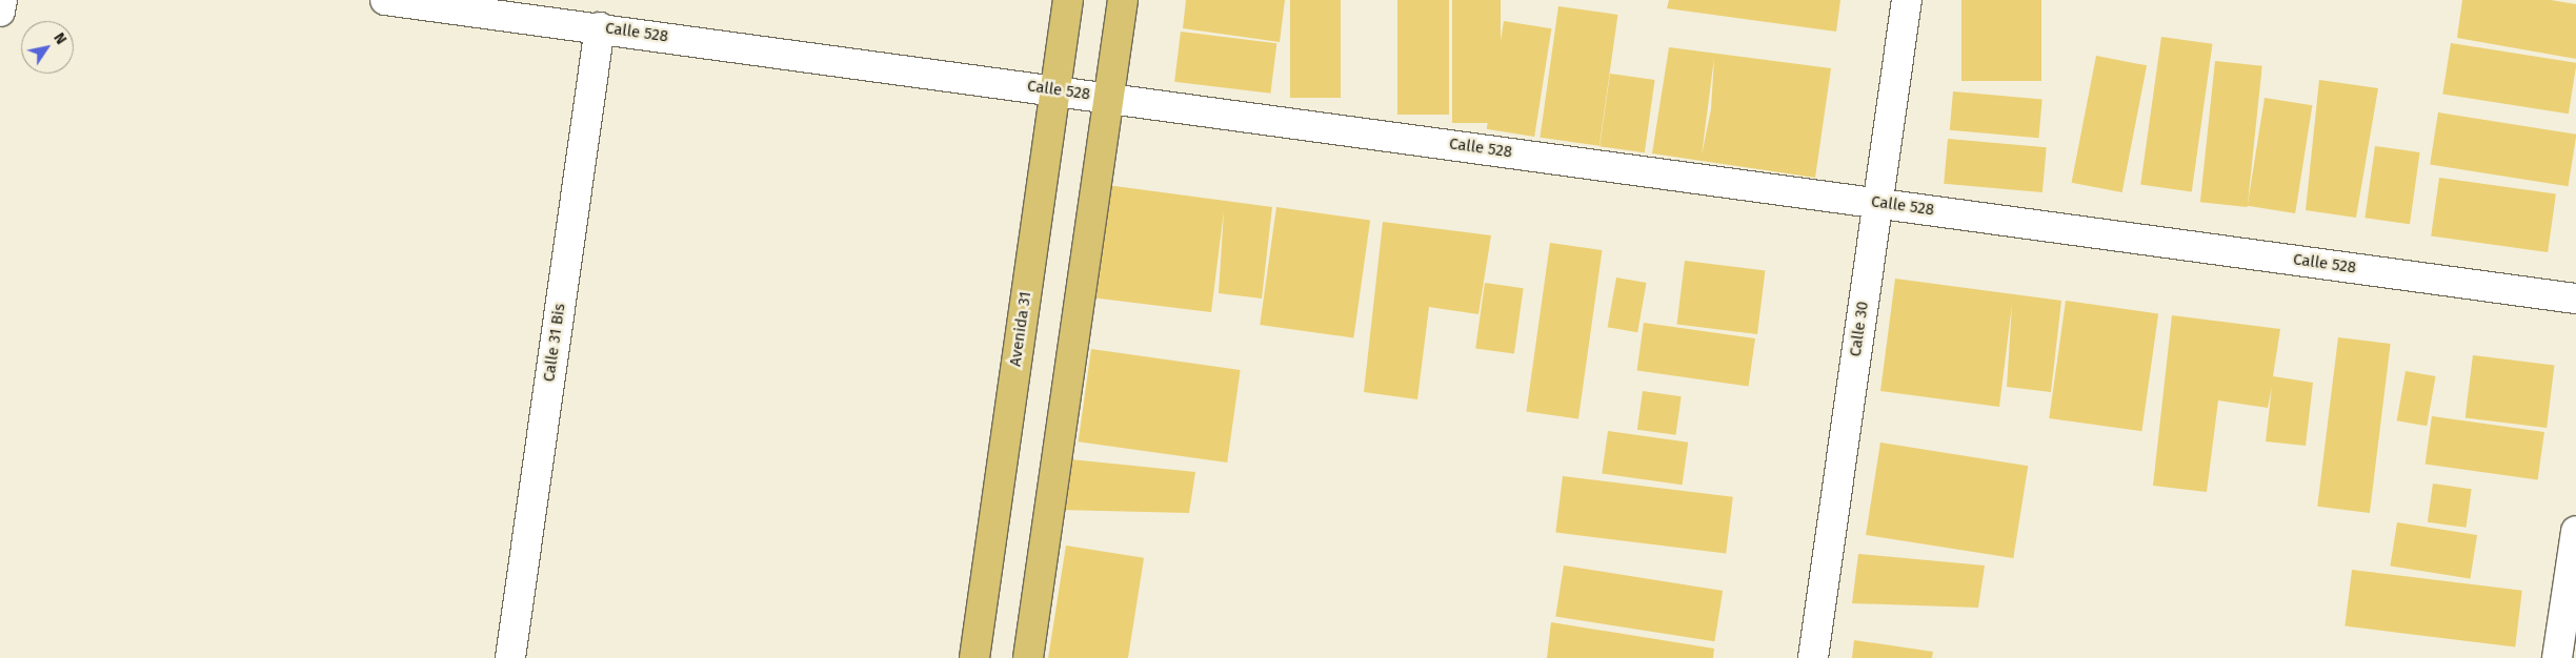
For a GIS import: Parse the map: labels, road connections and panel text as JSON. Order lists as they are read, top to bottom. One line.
{"streets":{"main road":["Avenida 31"],"street":["Calle 528","Calle 30","Calle 31 Bis"]},"crossings":[["Calle 528","Avenida 31"],["Calle 528","Calle 30"],["Calle 528","Calle 31 Bis"]],"north":"top right"}
